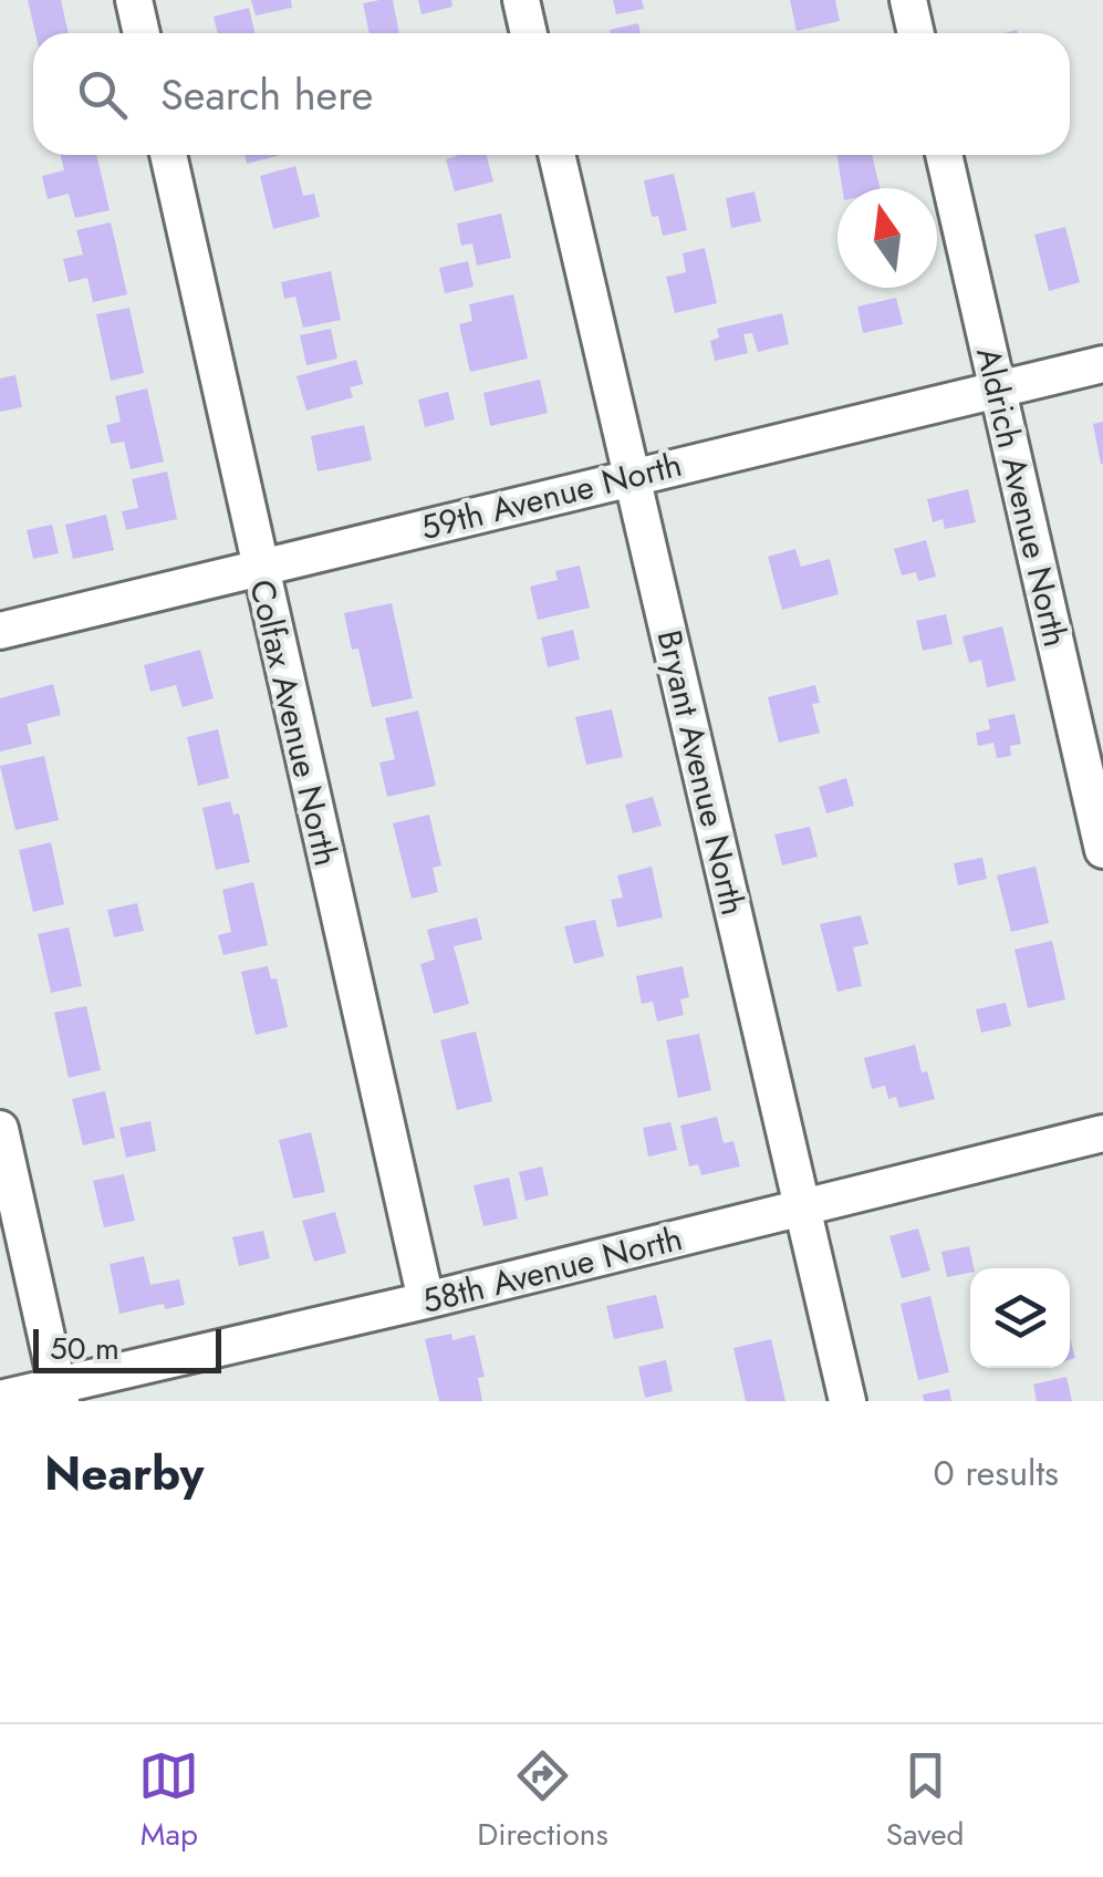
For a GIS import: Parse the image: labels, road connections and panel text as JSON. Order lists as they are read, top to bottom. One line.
{"streets":{"street":["59th Avenue North","Aldrich Avenue North","Colfax Avenue North","Bryant Avenue North","58th Avenue North"]},"crossings":[["59th Avenue North","Aldrich Avenue North"],["59th Avenue North","Colfax Avenue North"],["59th Avenue North","Bryant Avenue North"],["Colfax Avenue North","58th Avenue North"],["Bryant Avenue North","58th Avenue North"]],"scale_bar":"50 m","north":"top","page":{"search":"Search here","scale":"50 m","heading":["Nearby","0 results"],"nav":["Map","Directions","Saved"]}}
